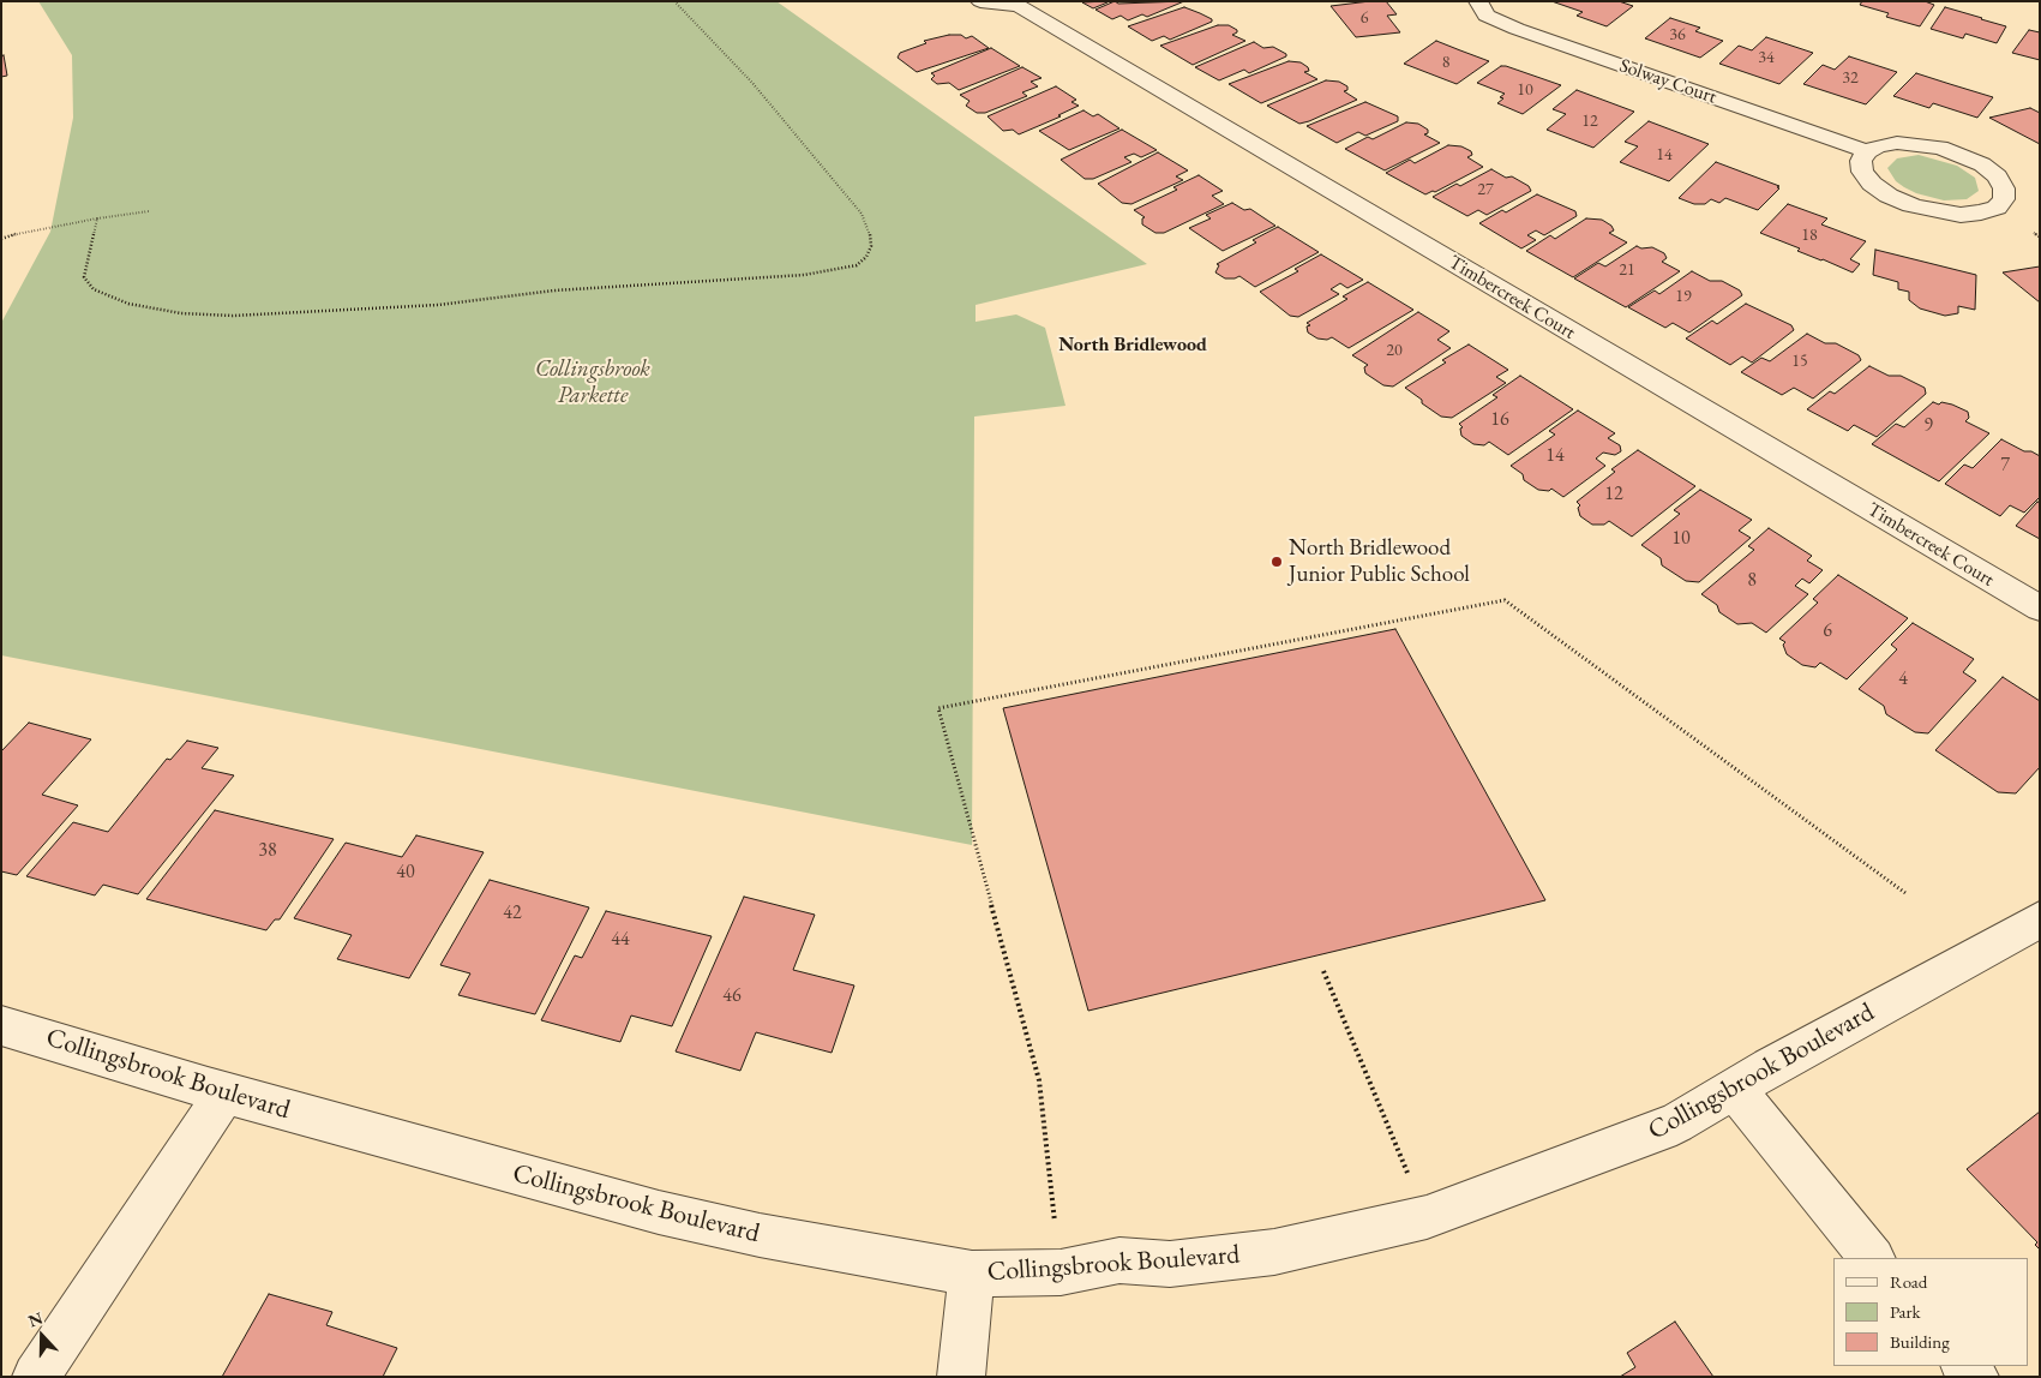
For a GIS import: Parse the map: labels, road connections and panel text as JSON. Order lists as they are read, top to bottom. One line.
{"streets":{"street":["Solway Court","Timbercreek Court","Collingsbrook Boulevard"]},"districts":["North Bridlewood"],"parks":["Collingsbrook Parkette"],"places":["North Bridlewood Junior Public School"],"house_numbers":["6","36","34","8","32","10","12","14","27","18","21","19","20","15","16","9","14","7","12","10","8","6","4","38","40","42","44","46"],"legend":["Road","Park","Building"],"north":"top"}
